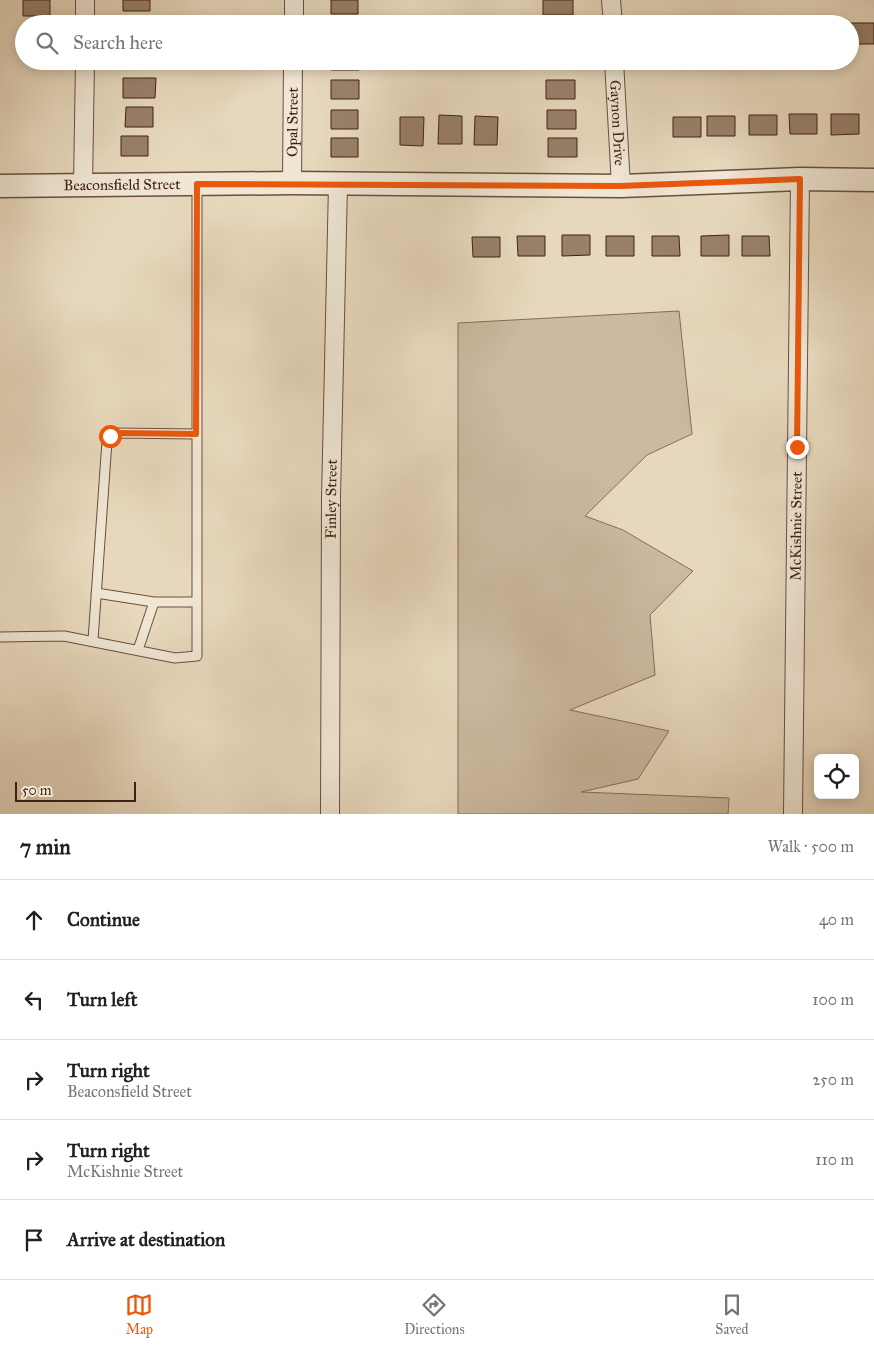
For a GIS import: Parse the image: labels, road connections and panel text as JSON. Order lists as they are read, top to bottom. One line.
{"streets":{"street":["Opal Street","Gaynon Drive","Beaconsfield Street","Finley Street","McKishnie Street"]},"crossings":[["Opal Street","Beaconsfield Street"],["Gaynon Drive","Beaconsfield Street"],["Beaconsfield Street","Finley Street"],["Beaconsfield Street","McKishnie Street"]],"scale_bar":"50 m","page":{"search":"Search here","scale":"50 m","heading":["7 min","Walk · 500 m"],"list":[["Continue","40 m"],["Turn left","100 m"],["Turn right","Beaconsfield Street","250 m"],["Turn right","McKishnie Street","110 m"],"Arrive at destination"],"nav":["Map","Directions","Saved"]}}
